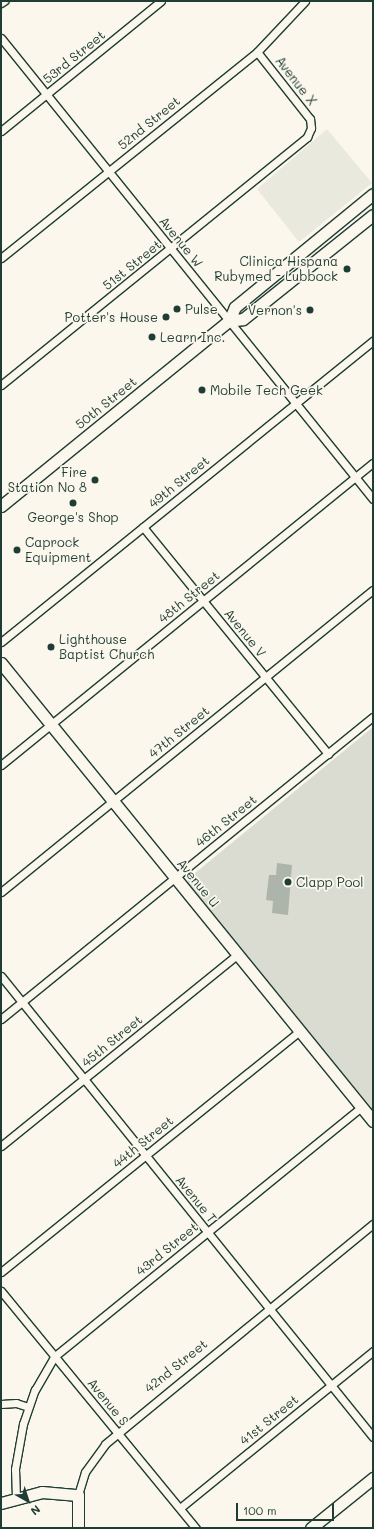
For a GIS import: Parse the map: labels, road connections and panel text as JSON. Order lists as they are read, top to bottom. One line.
{"streets":{"street":["53rd Street","Avenue X","52nd Street","Avenue W","51st Street","50th Street","49th Street","48th Street","Avenue V","47th Street","46th Street","Avenue U","45th Street","44th Street","Avenue T","43rd Street","42nd Street","Avenue S","41st Street"]},"crossings":[["53rd Street","Avenue W"],["Avenue X","52nd Street"],["Avenue X","51st Street"],["52nd Street","Avenue W"],["Avenue W","51st Street"],["Avenue W","50th Street"],["Avenue W","49th Street"],["Avenue W","48th Street"],["49th Street","Avenue V"],["48th Street","Avenue V"],["48th Street","Avenue U"],["Avenue V","47th Street"],["Avenue V","46th Street"],["47th Street","Avenue U"],["46th Street","Avenue U"],["46th Street","Avenue T"],["Avenue U","45th Street"],["Avenue U","44th Street"],["Avenue U","43rd Street"],["45th Street","Avenue T"],["44th Street","Avenue T"],["Avenue T","43rd Street"],["Avenue T","42nd Street"],["Avenue T","41st Street"],["43rd Street","Avenue S"],["42nd Street","Avenue S"],["Avenue S","41st Street"]],"places":["Clinica Hispana Rubymed - Lubbock","Pulse","Vernon's","Potter's House","Learn Inc.","Mobile Tech Geek","Fire Station No 8","George's Shop","Caprock Equipment","Lighthouse Baptist Church","Clapp Pool"],"scale_bar":"100 m","north":"bottom right"}
